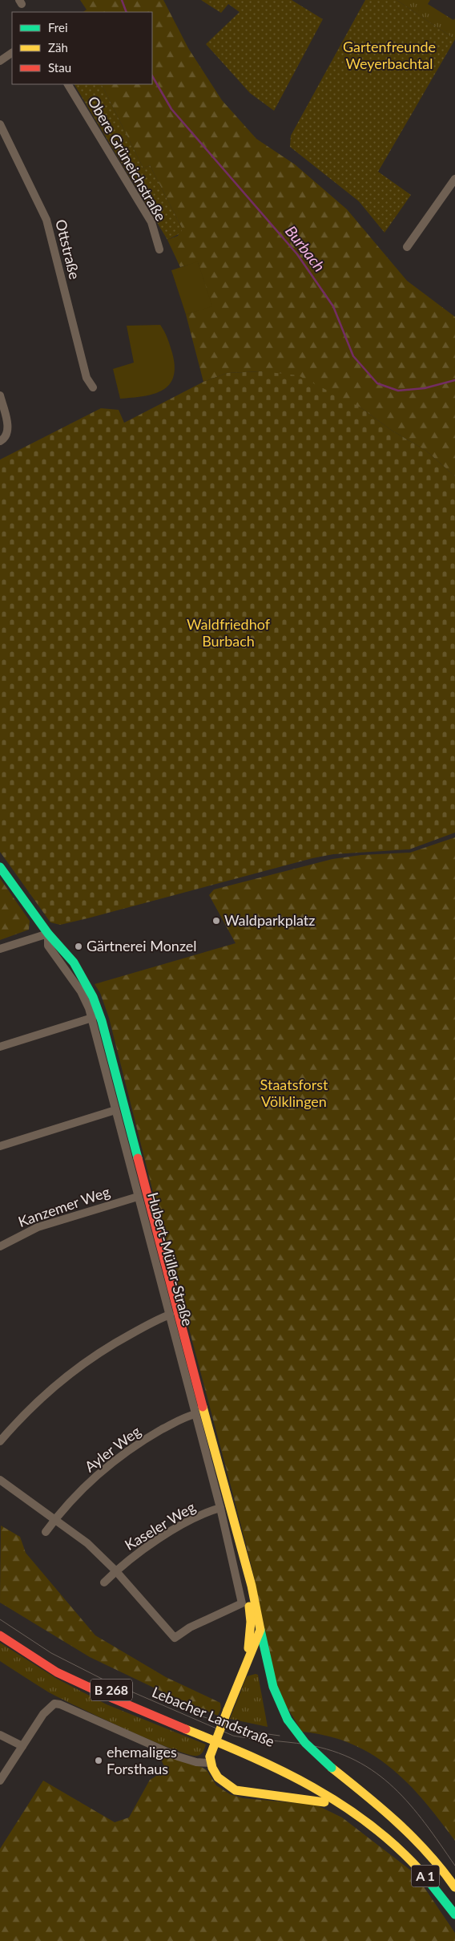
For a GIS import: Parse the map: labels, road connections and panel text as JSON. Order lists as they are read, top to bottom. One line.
{"streets":{"main road":["Hubert-Müller-Straße","B 268","Lebacher Landstraße","A 1"],"street":["Obere Grüneichstraße","Ottstraße","Kanzemer Weg","Ayler Weg","Kaseler Weg"]},"crossings":[["Kanzemer Weg","Hubert-Müller-Straße"],["Hubert-Müller-Straße","Ayler Weg"],["Hubert-Müller-Straße","Kaseler Weg"],["Lebacher Landstraße","A 1"]],"water":["Burbach"],"parks":["Gartenfreunde Weyerbachtal","Waldfriedhof Burbach","Staatsforst Völklingen"],"places":["Waldparkplatz","Gärtnerei Monzel","ehemaliges Forsthaus"],"legend":["Frei","Zäh","Stau"]}
